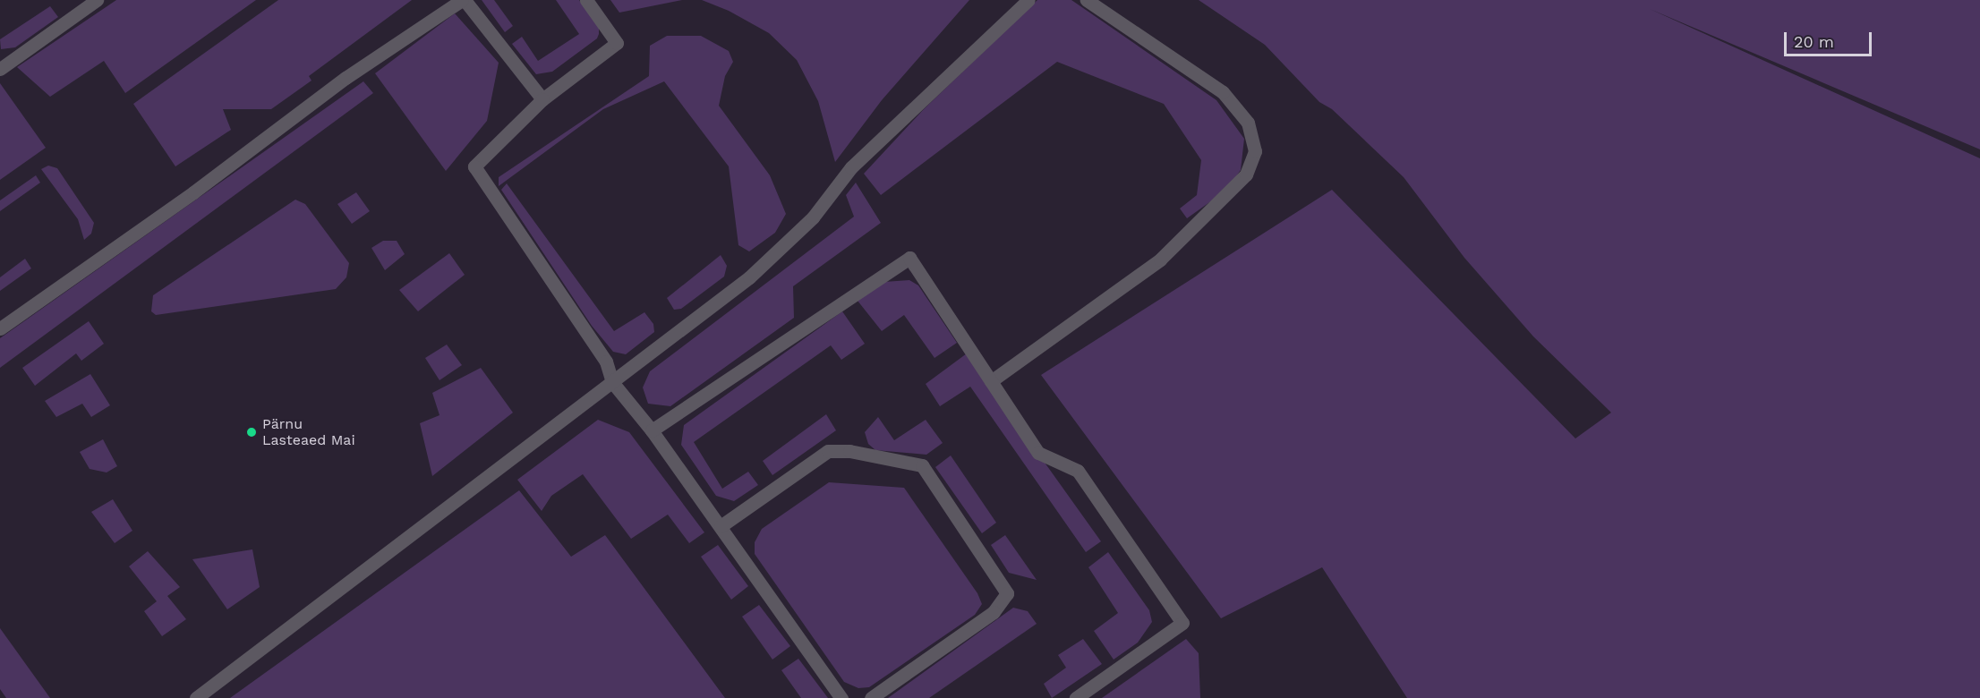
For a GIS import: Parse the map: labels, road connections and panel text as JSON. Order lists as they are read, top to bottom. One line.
{"places":["Pärnu Lasteaed Mai"],"scale_bar":"20 m"}
